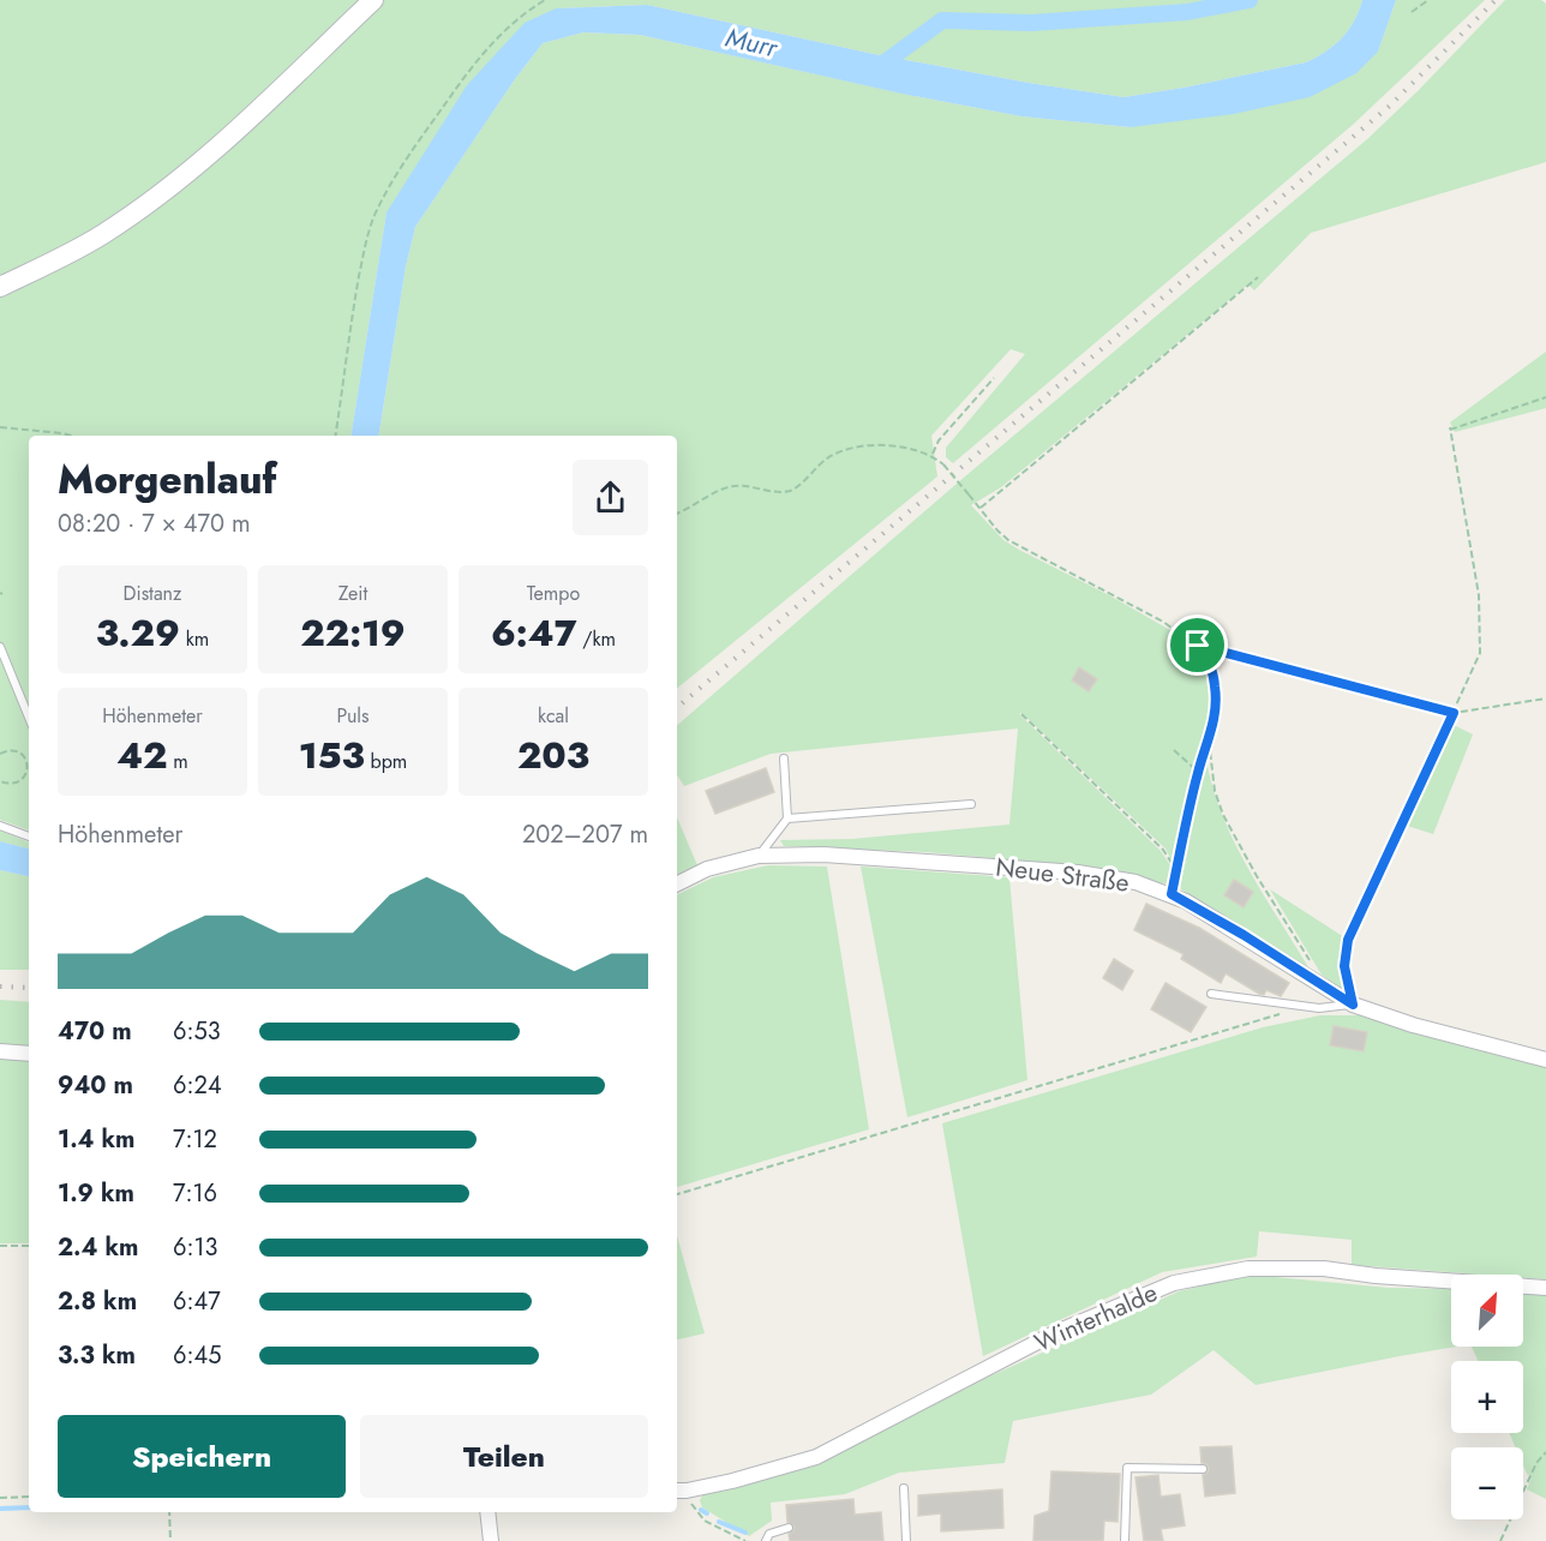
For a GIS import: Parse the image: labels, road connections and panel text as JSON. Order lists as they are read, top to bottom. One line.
{"streets":{"street":["Neue Straße","Winterhalde"]},"water":["Murr"],"north":"top right","page":{"heading":["Morgenlauf","08:20 · 7 × 470 m"],"stats":[["Distanz","3.29 km"],["Zeit","22:19"],["Tempo","6:47 /km"],["Höhenmeter","42 m"],["Puls","153 bpm"],["kcal","203"]],"chart":["Höhenmeter","202–207 m"],"list":[{"name":"470 m","note":"6:53"},{"name":"940 m","note":"6:24"},{"name":"1.4 km","note":"7:12"},{"name":"1.9 km","note":"7:16"},{"name":"2.4 km","note":"6:13"},{"name":"2.8 km","note":"6:47"},{"name":"3.3 km","note":"6:45"}],"map_buttons":["+","−"],"buttons":["Speichern","Teilen"]}}
